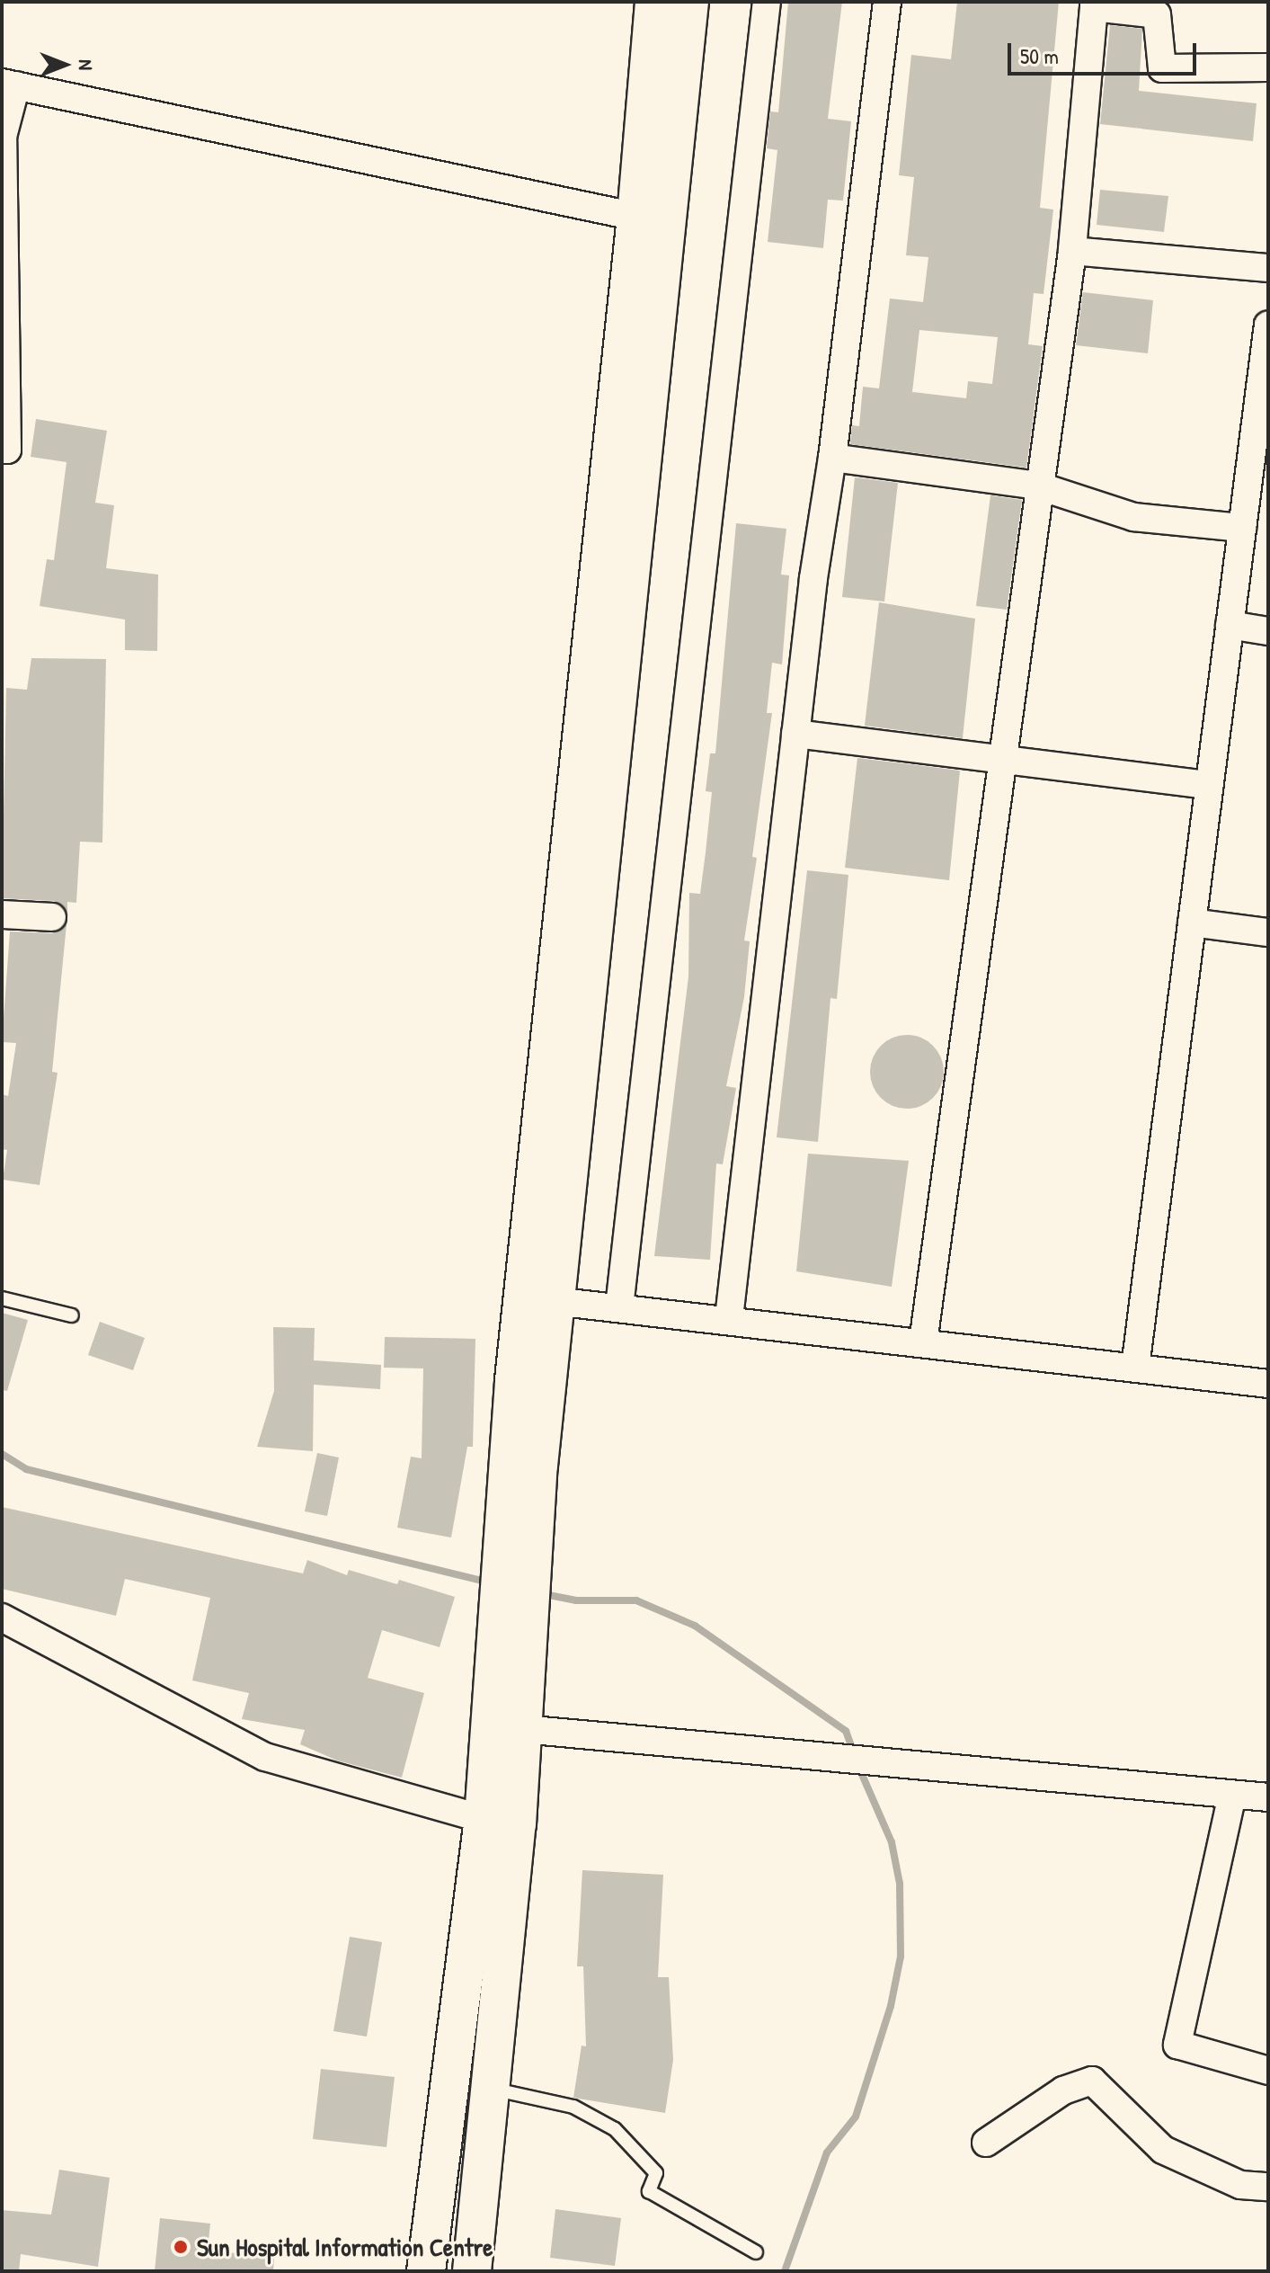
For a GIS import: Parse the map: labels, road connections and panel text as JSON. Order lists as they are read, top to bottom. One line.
{"places":["Sun Hospital Information Centre"],"scale_bar":"50 m","north":"right"}
